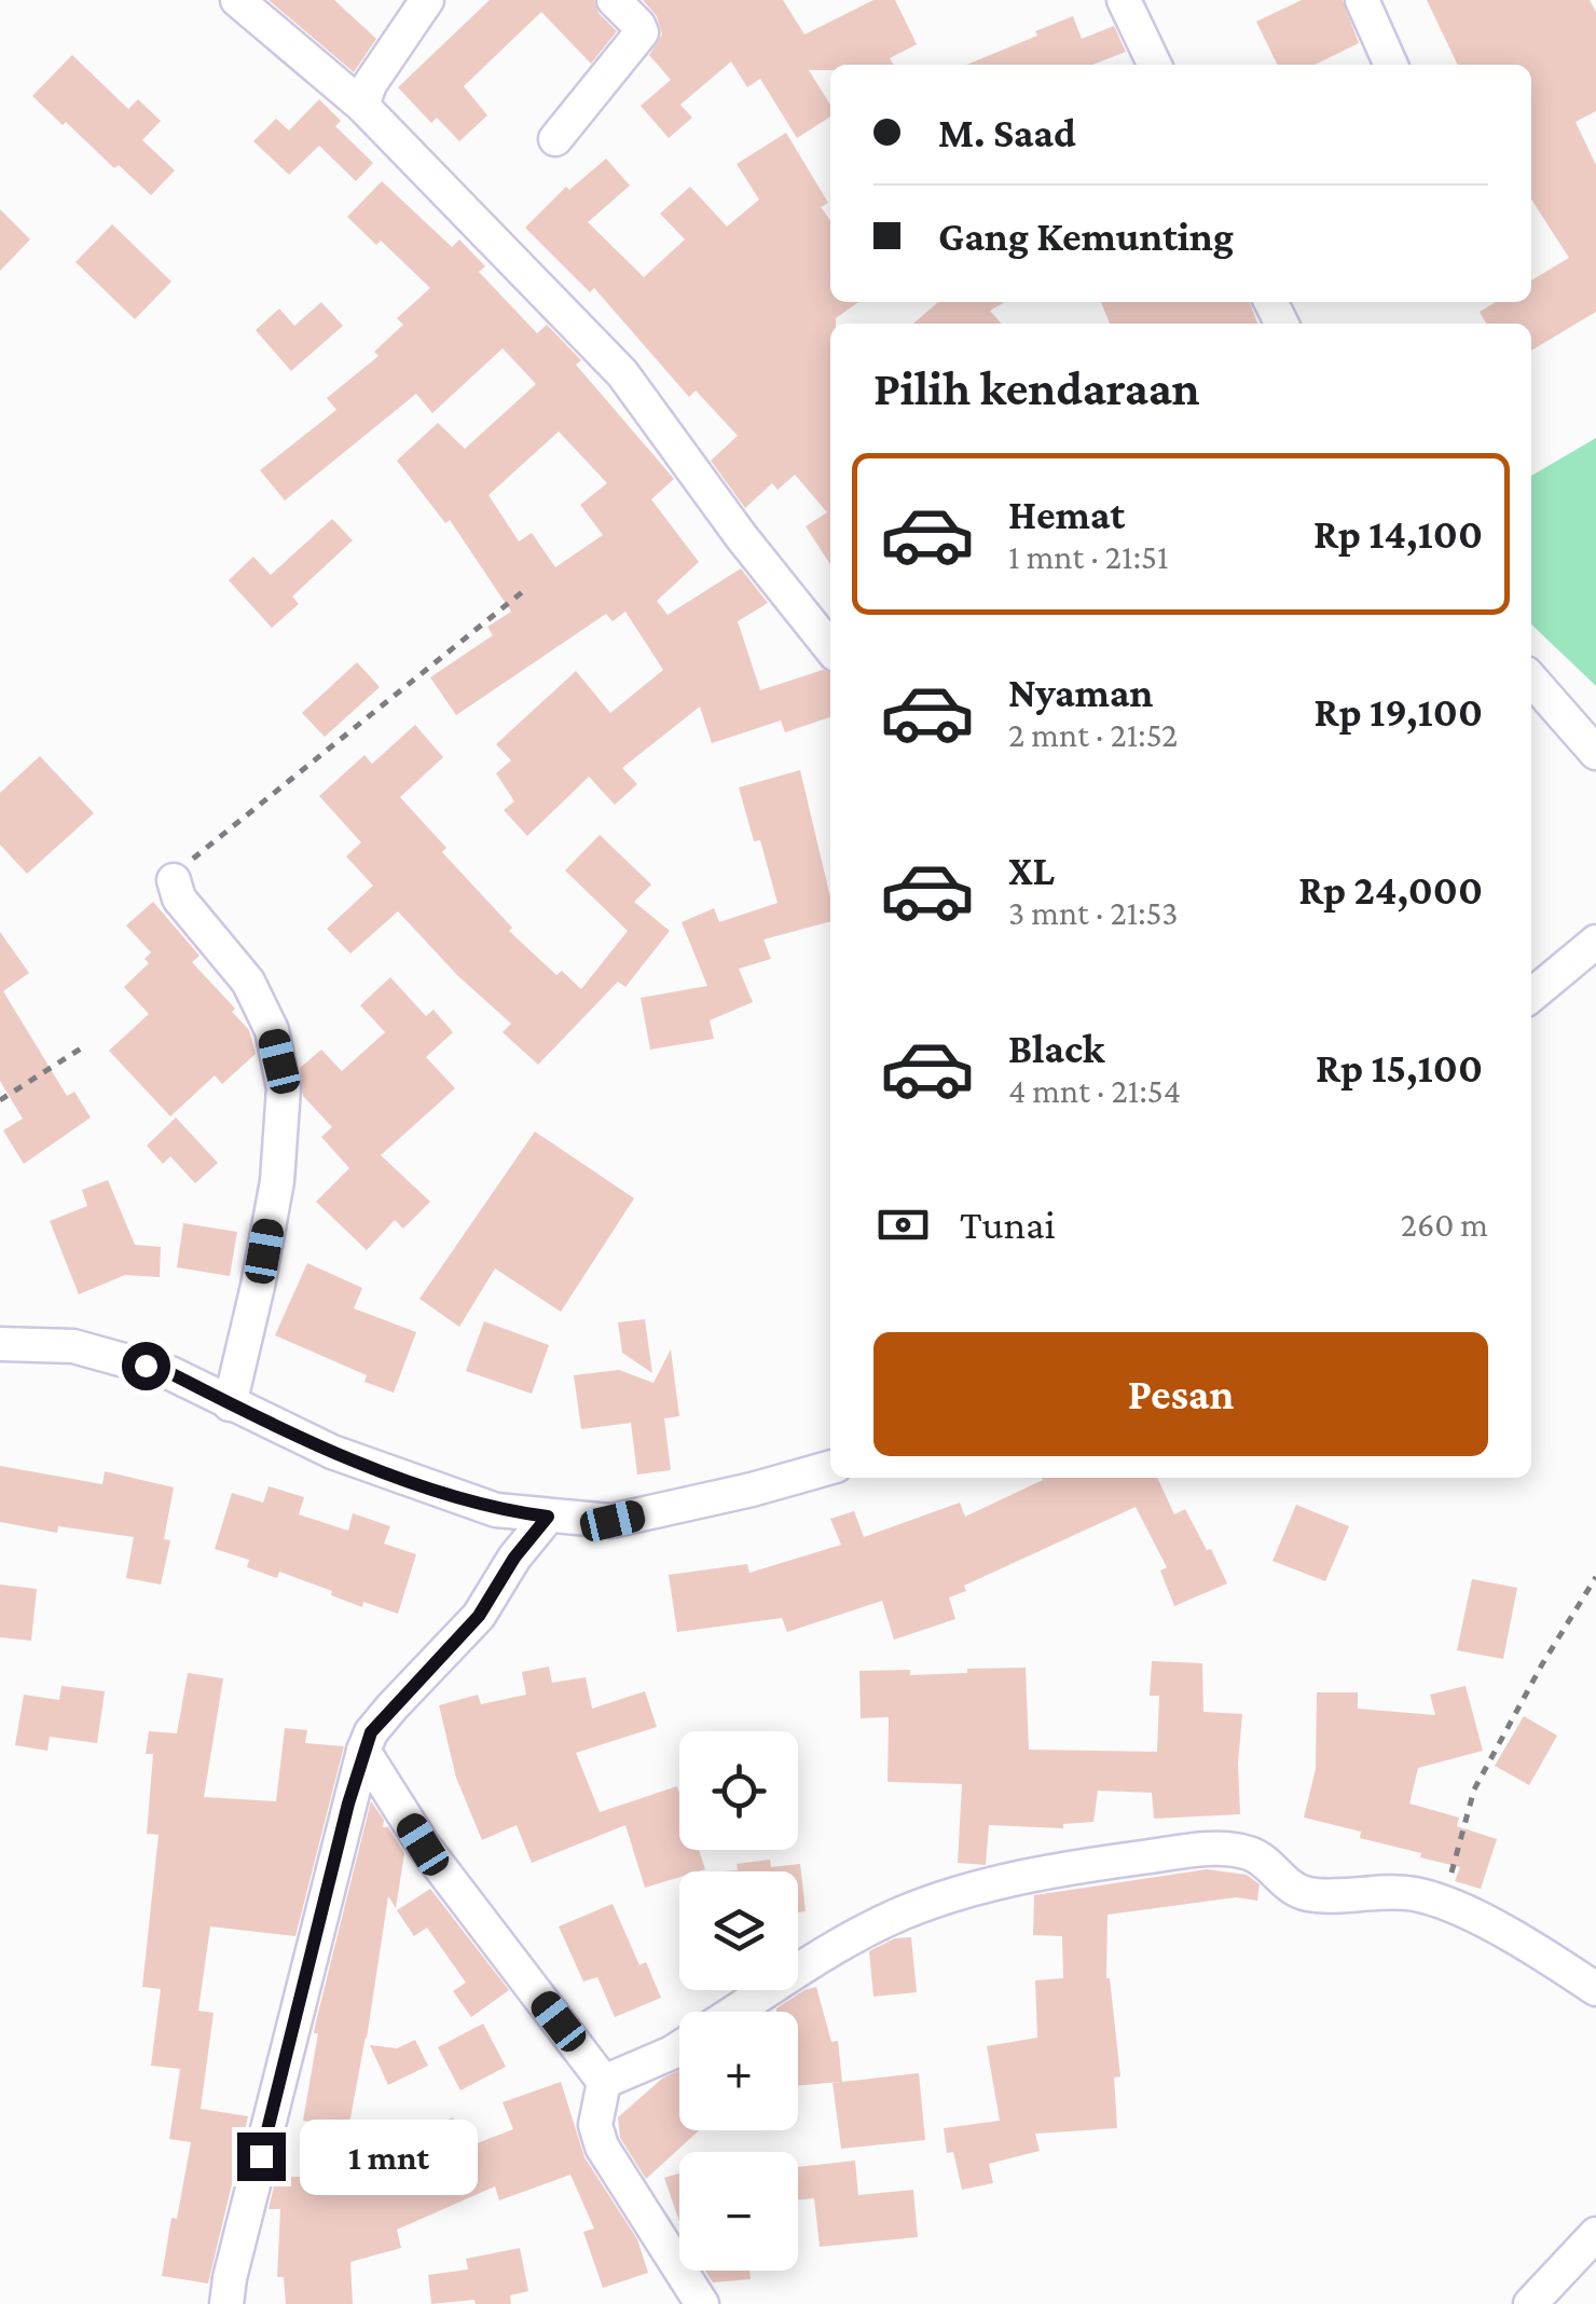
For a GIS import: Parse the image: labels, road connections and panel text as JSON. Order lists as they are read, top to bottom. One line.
{"page":{"banner":["M. Saad","Gang Kemunting"],"heading":"Pilih kendaraan","list":[{"name":"Hemat","note":"1 mnt · 21:51","value":"Rp 14,100"},{"name":"Nyaman","note":"2 mnt · 21:52","value":"Rp 19,100"},{"name":"XL","note":"3 mnt · 21:53","value":"Rp 24,000"},{"name":"Black","note":"4 mnt · 21:54","value":"Rp 15,100"}],"pay":["Tunai","260 m"],"buttons":"Pesan","map_buttons":["+","−"],"bubble":"1 mnt"}}
